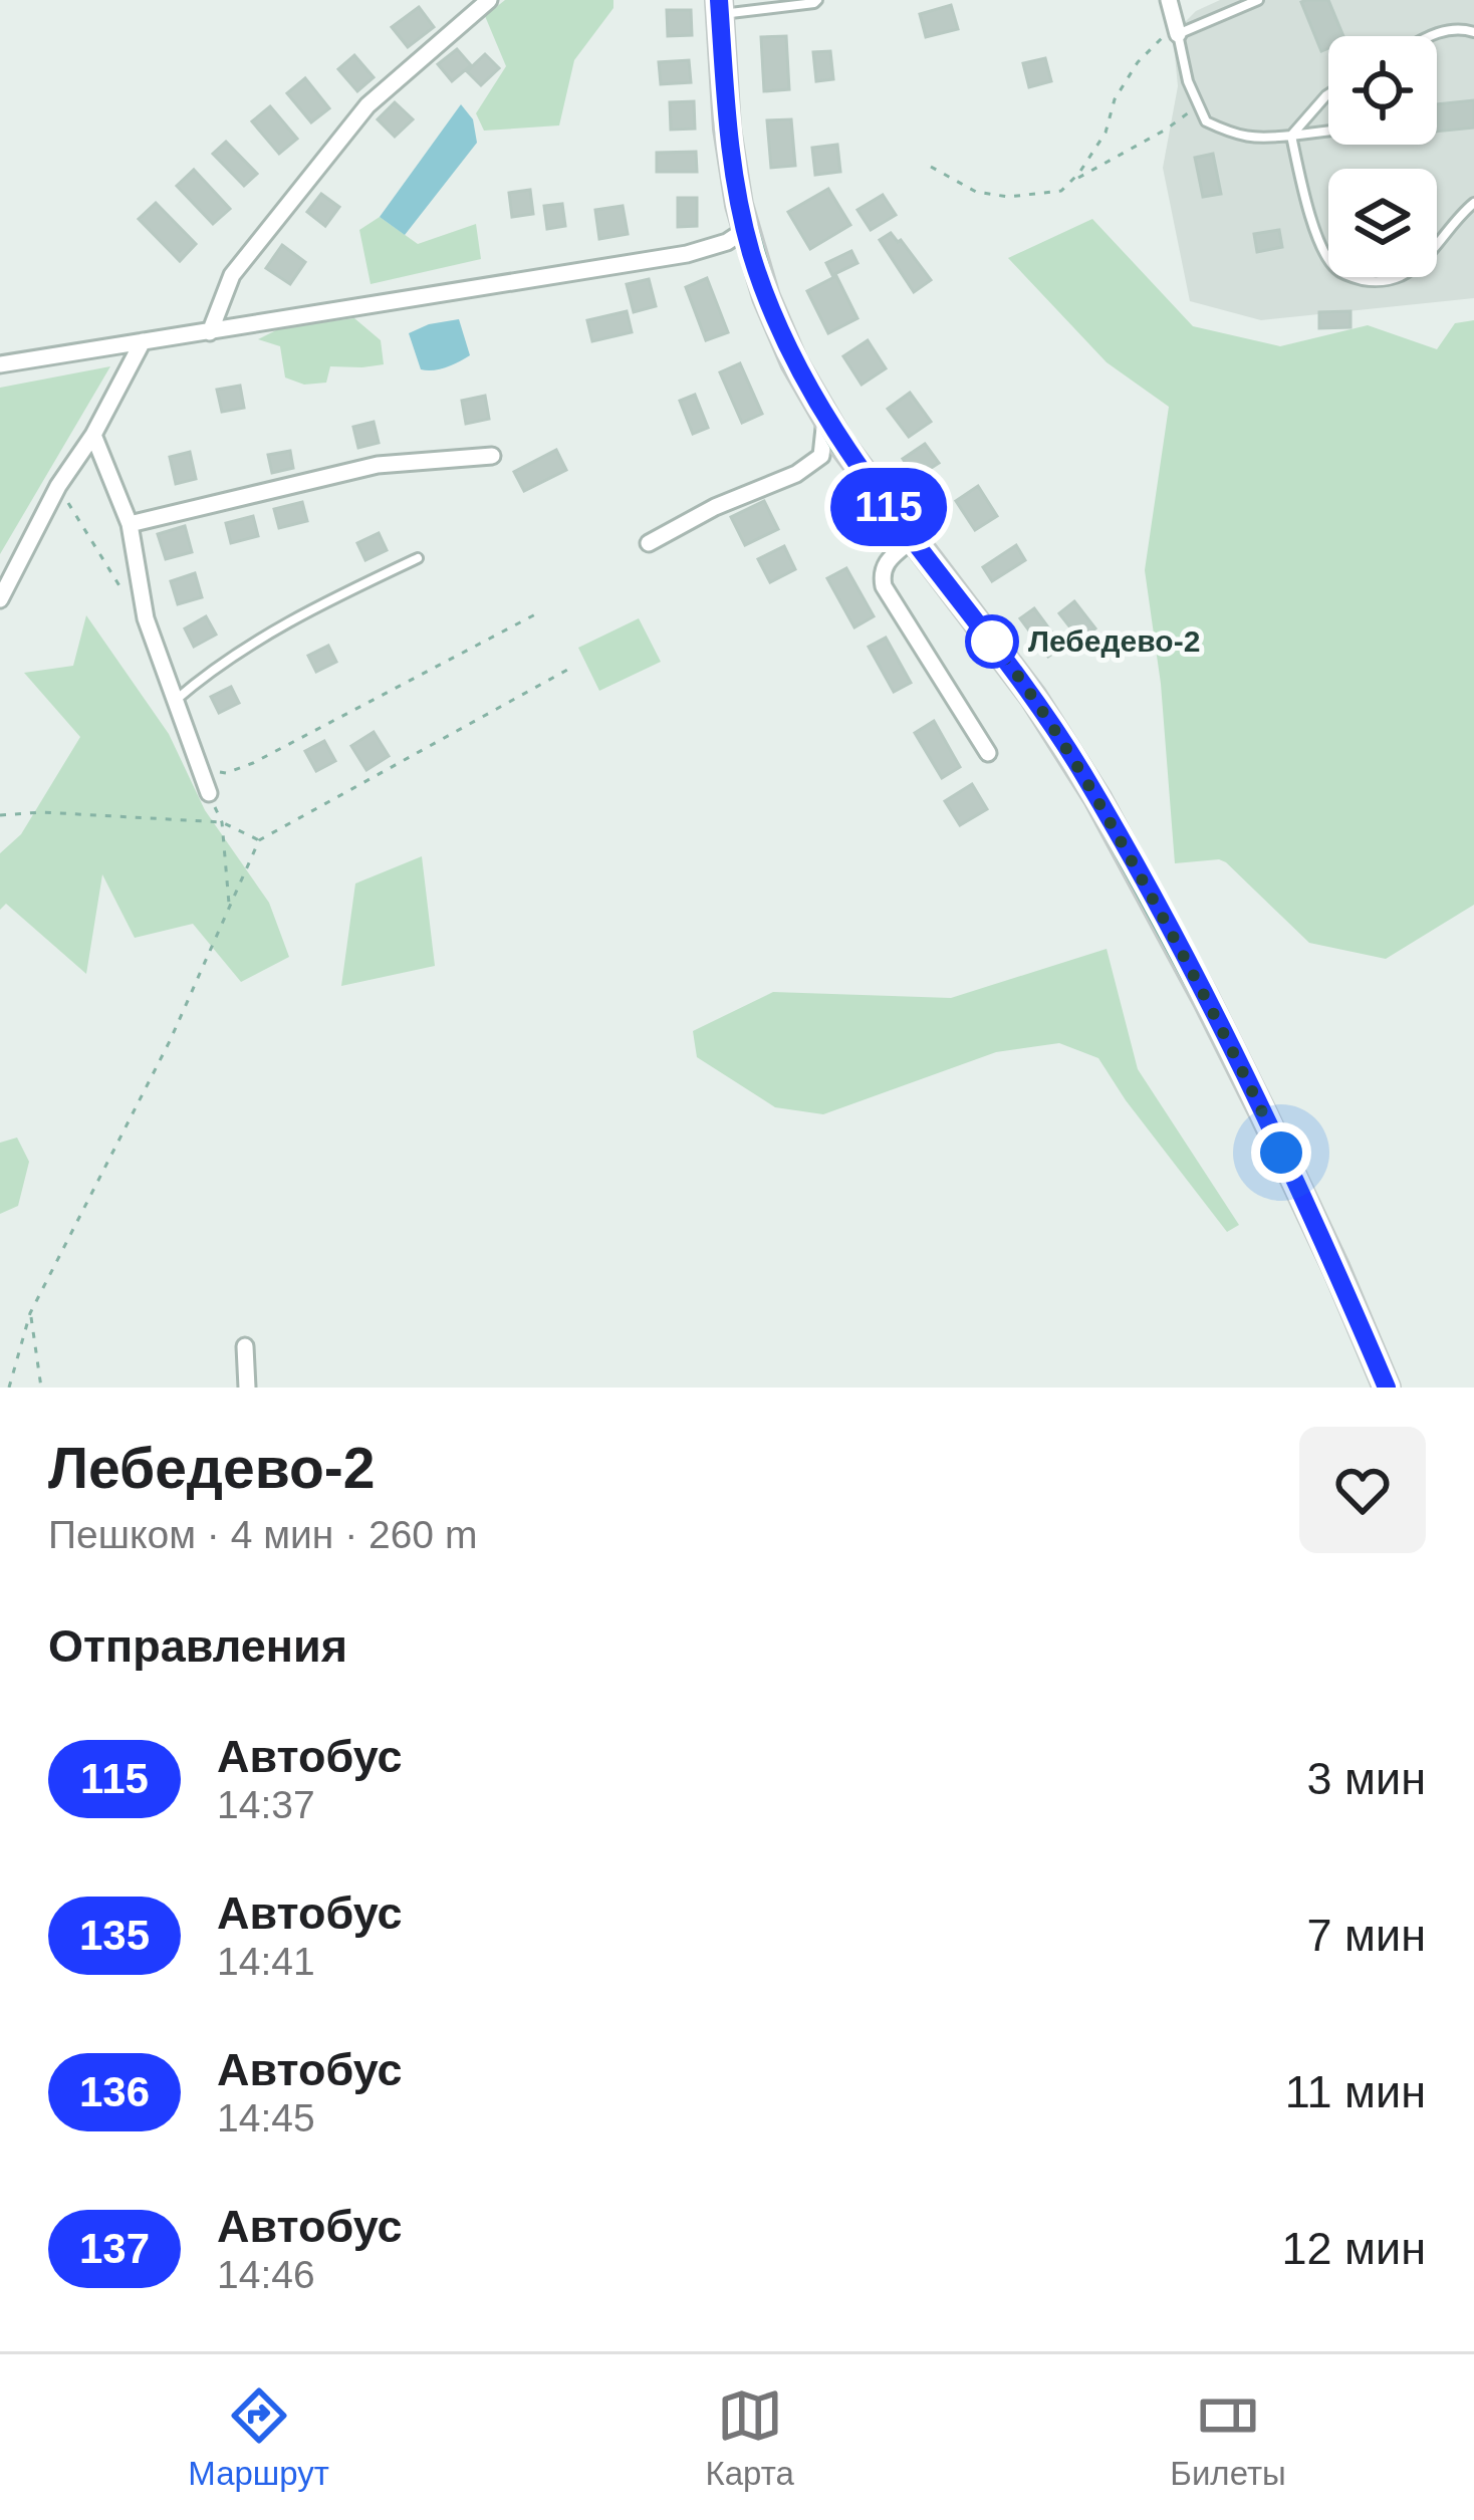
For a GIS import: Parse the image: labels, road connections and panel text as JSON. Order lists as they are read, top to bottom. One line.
{"places":["Лебедево-2"],"lines":["bus line 115"],"page":{"on_map":"115","heading":[["Лебедево-2","Пешком · 4 мин · 260 m"],"Отправления"],"list":[{"mark":"115","name":"Автобус","note":"14:37","value":"3 мин"},{"mark":"135","name":"Автобус","note":"14:41","value":"7 мин"},{"mark":"136","name":"Автобус","note":"14:45","value":"11 мин"},{"mark":"137","name":"Автобус","note":"14:46","value":"12 мин"}],"tabs":["Маршрут","Карта","Билеты"]}}
